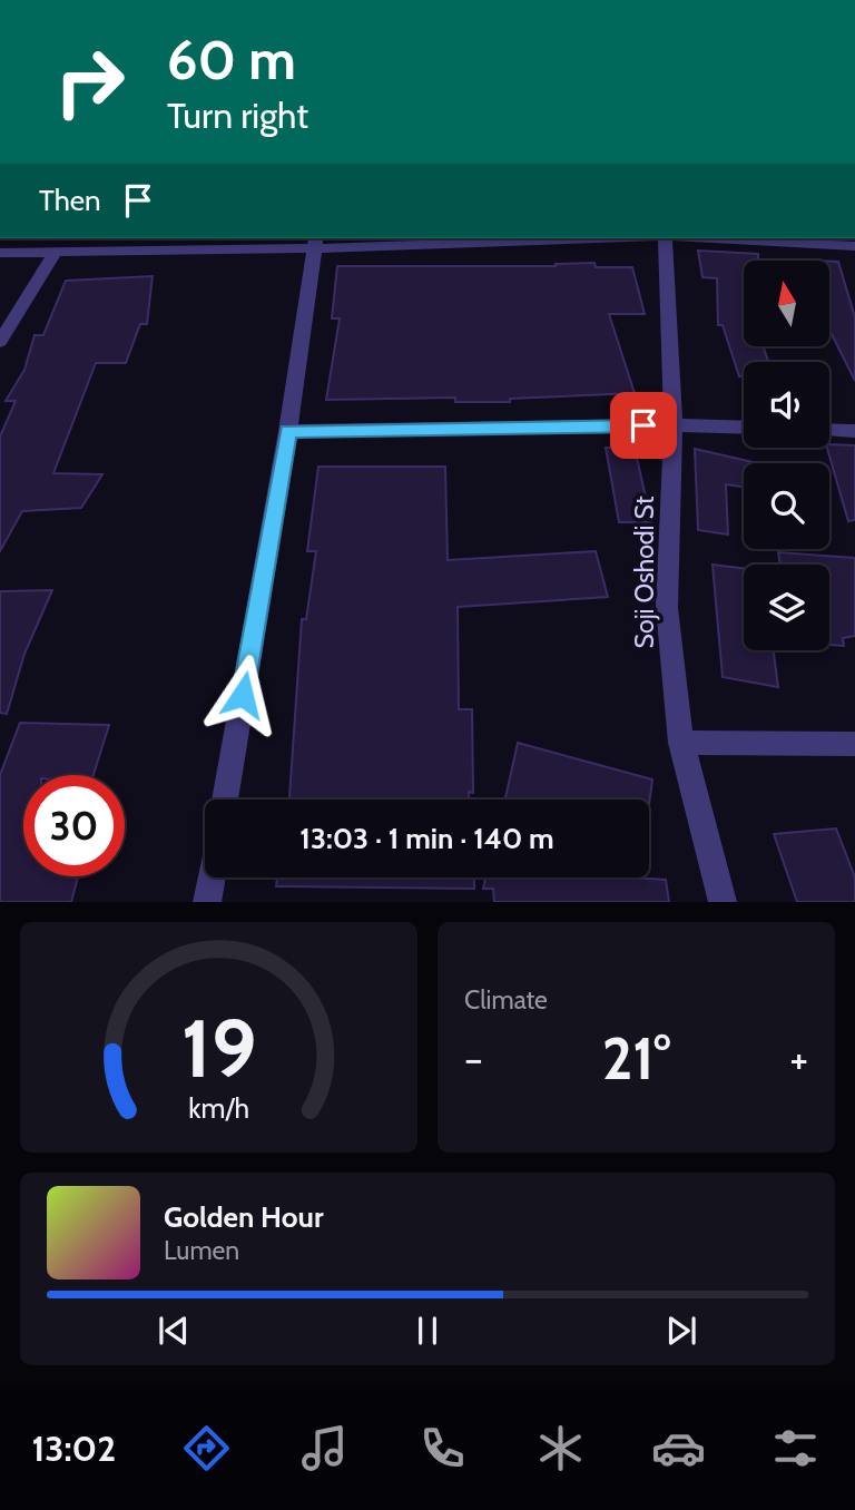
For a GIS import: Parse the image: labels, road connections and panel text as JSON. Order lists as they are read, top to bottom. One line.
{"streets":{"street":["Soji Oshodi St"]},"north":"top","page":{"turn":["60 m","Turn right"],"then":"Then","limit":"30","trip":"13:03 · 1 min · 140 m","tile":"Climate","heat":["−","21°","+"],"song":["Golden Hour","Lumen"],"tabs":"13:02","gauge":["19","km/h"]}}
